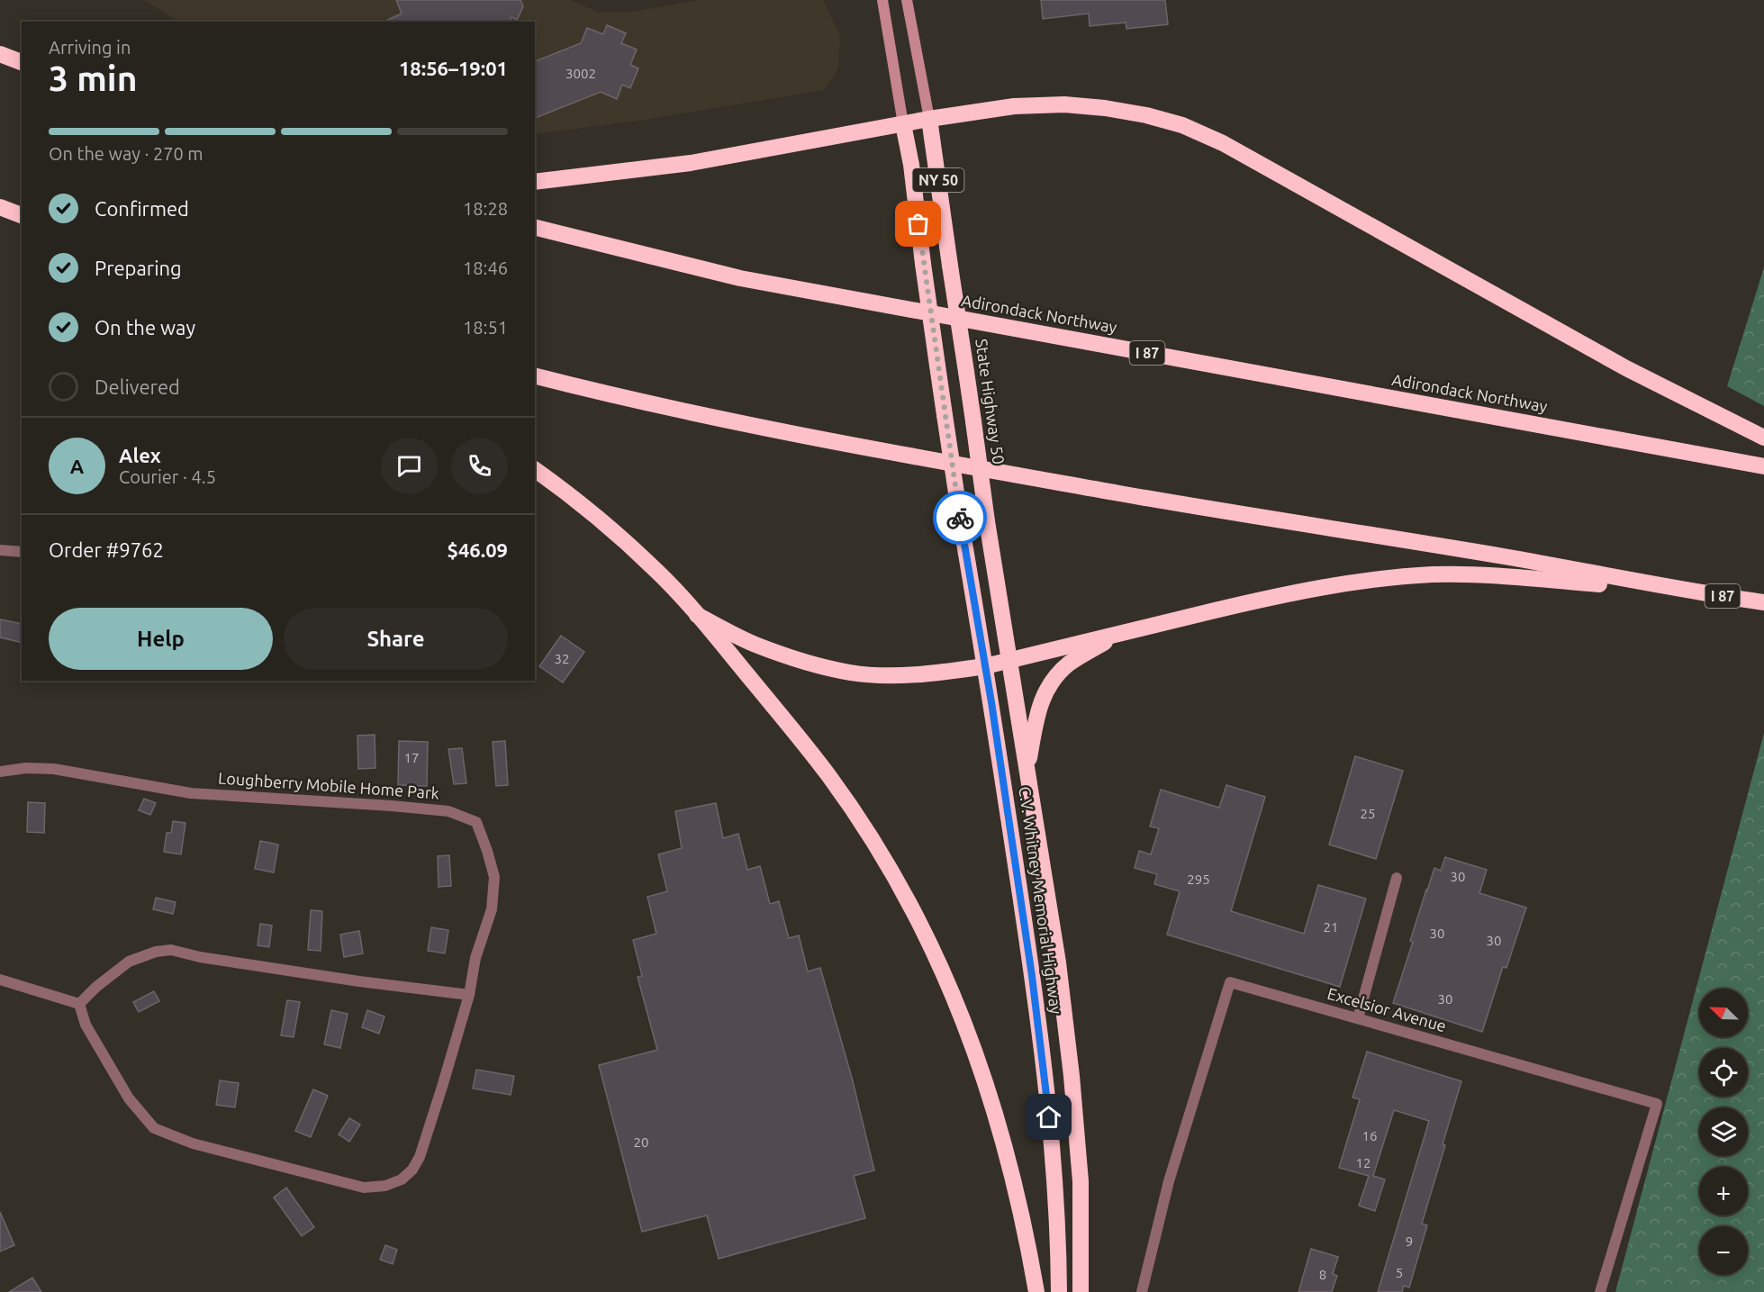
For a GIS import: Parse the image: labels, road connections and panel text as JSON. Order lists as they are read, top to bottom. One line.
{"streets":{"highway":["NY 50","Adirondack Northway","I 87","State Highway 50","C.V. Whitney Memorial Highway"],"street":["Loughberry Mobile Home Park","Excelsior Avenue"]},"crossings":[["NY 50","C.V. Whitney Memorial Highway"],["State Highway 50","C.V. Whitney Memorial Highway"]],"house_numbers":["3002","32","17","25","30","295","21","30","30","30","16","20","12","9","5","8"],"north":"top left","page":{"heading":["3 min","Arriving in","18:56–19:01"],"panel":["Alex","Courier · 4.5","Order #9762","$46.09"],"bar":"On the way · 270 m","list":[["Confirmed","18:28"],["Preparing","18:46"],["On the way","18:51"],"Delivered"],"round":"A","buttons":["Help","Share"],"map_buttons":["+","−"]}}
